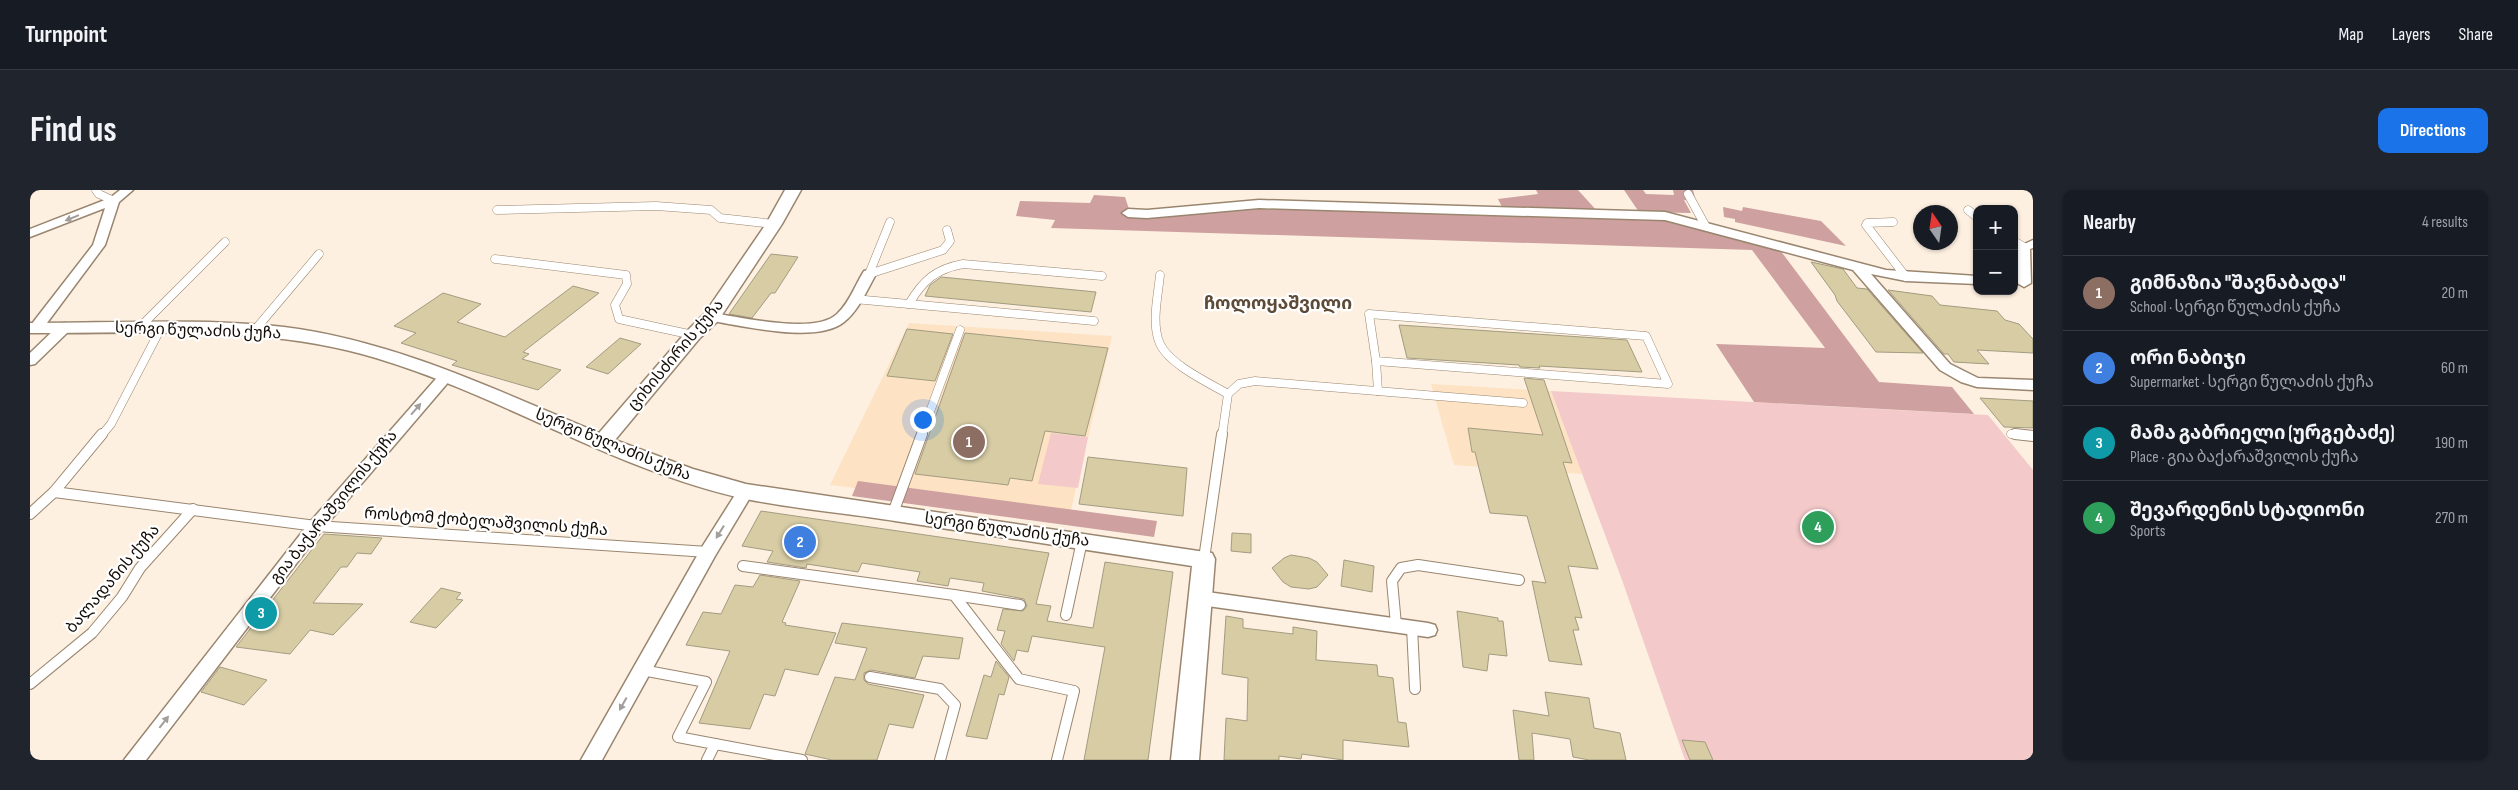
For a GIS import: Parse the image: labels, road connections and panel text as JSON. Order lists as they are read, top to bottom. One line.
{"streets":{"street":["სერგი წულაძის ქუჩა","ციხისძირის ქუჩა","გია ბაქარაშვილის ქუჩა"],"lane":["როსტომ ქობელაშვილის ქუჩა","ბალადანის ქუჩა"]},"crossings":[["სერგი წულაძის ქუჩა","ციხისძირის ქუჩა"],["სერგი წულაძის ქუჩა","გია ბაქარაშვილის ქუჩა"],["გია ბაქარაშვილის ქუჩა","როსტომ ქობელაშვილის ქუჩა"],["როსტომ ქობელაშვილის ქუჩა","ბალადანის ქუჩა"]],"one_way":["გია ბაქარაშვილის ქუჩა"],"districts":["ჩოლოყაშვილი"],"north":"top","page":{"header":"Turnpoint","nav":["Map","Layers","Share"],"buttons":"Directions","title":"Find us","heading":["Nearby","4 results"],"map_buttons":["+","−"],"list":[{"mark":"1","name":"გიმნაზია \"შავნაბადა\"","note":"School · სერგი წულაძის ქუჩა","value":"20 m"},{"mark":"2","name":"ორი ნაბიჯი","note":"Supermarket · სერგი წულაძის ქუჩა","value":"60 m"},{"mark":"3","name":"მამა გაბრიელი (ურგებაძე)","note":"Place · გია ბაქარაშვილის ქუჩა","value":"190 m"},{"mark":"4","name":"შევარდენის სტადიონი","note":"Sports","value":"270 m"}],"pins":["1","4","2","3"]}}
